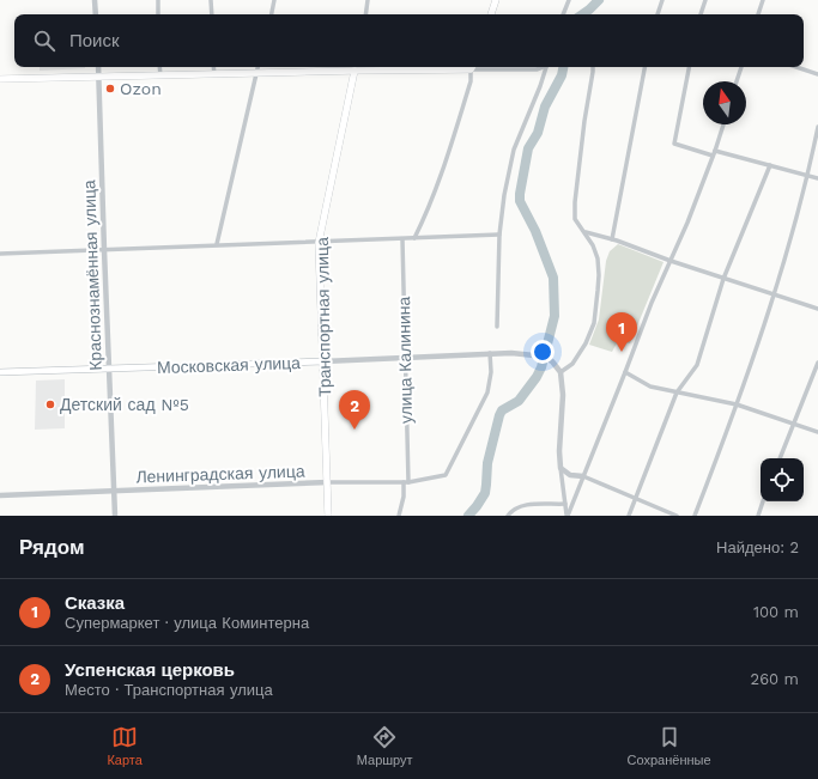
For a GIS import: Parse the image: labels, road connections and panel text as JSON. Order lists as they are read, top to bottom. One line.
{"streets":{"main road":["Транспортная улица","Московская улица"],"street":["Краснознамённая улица","улица Калинина","Ленинградская улица"]},"crossings":[["Краснознамённая улица","Московская улица"],["Краснознамённая улица","Ленинградская улица"],["Транспортная улица","Московская улица"],["Транспортная улица","Ленинградская улица"],["улица Калинина","Московская улица"],["улица Калинина","Ленинградская улица"],["Московская улица","Ленинградская улица"]],"places":["Ozon","Детский сад №5"],"north":"top","page":{"search":"Поиск","pins":["1","2"],"heading":["Рядом","Найдено: 2"],"list":[{"mark":"1","name":"Сказка","note":"Супермаркет · улица Коминтерна","value":"100 m"},{"mark":"2","name":"Успенская церковь","note":"Место · Транспортная улица","value":"260 m"}],"nav":["Карта","Маршрут","Сохранённые"]}}
